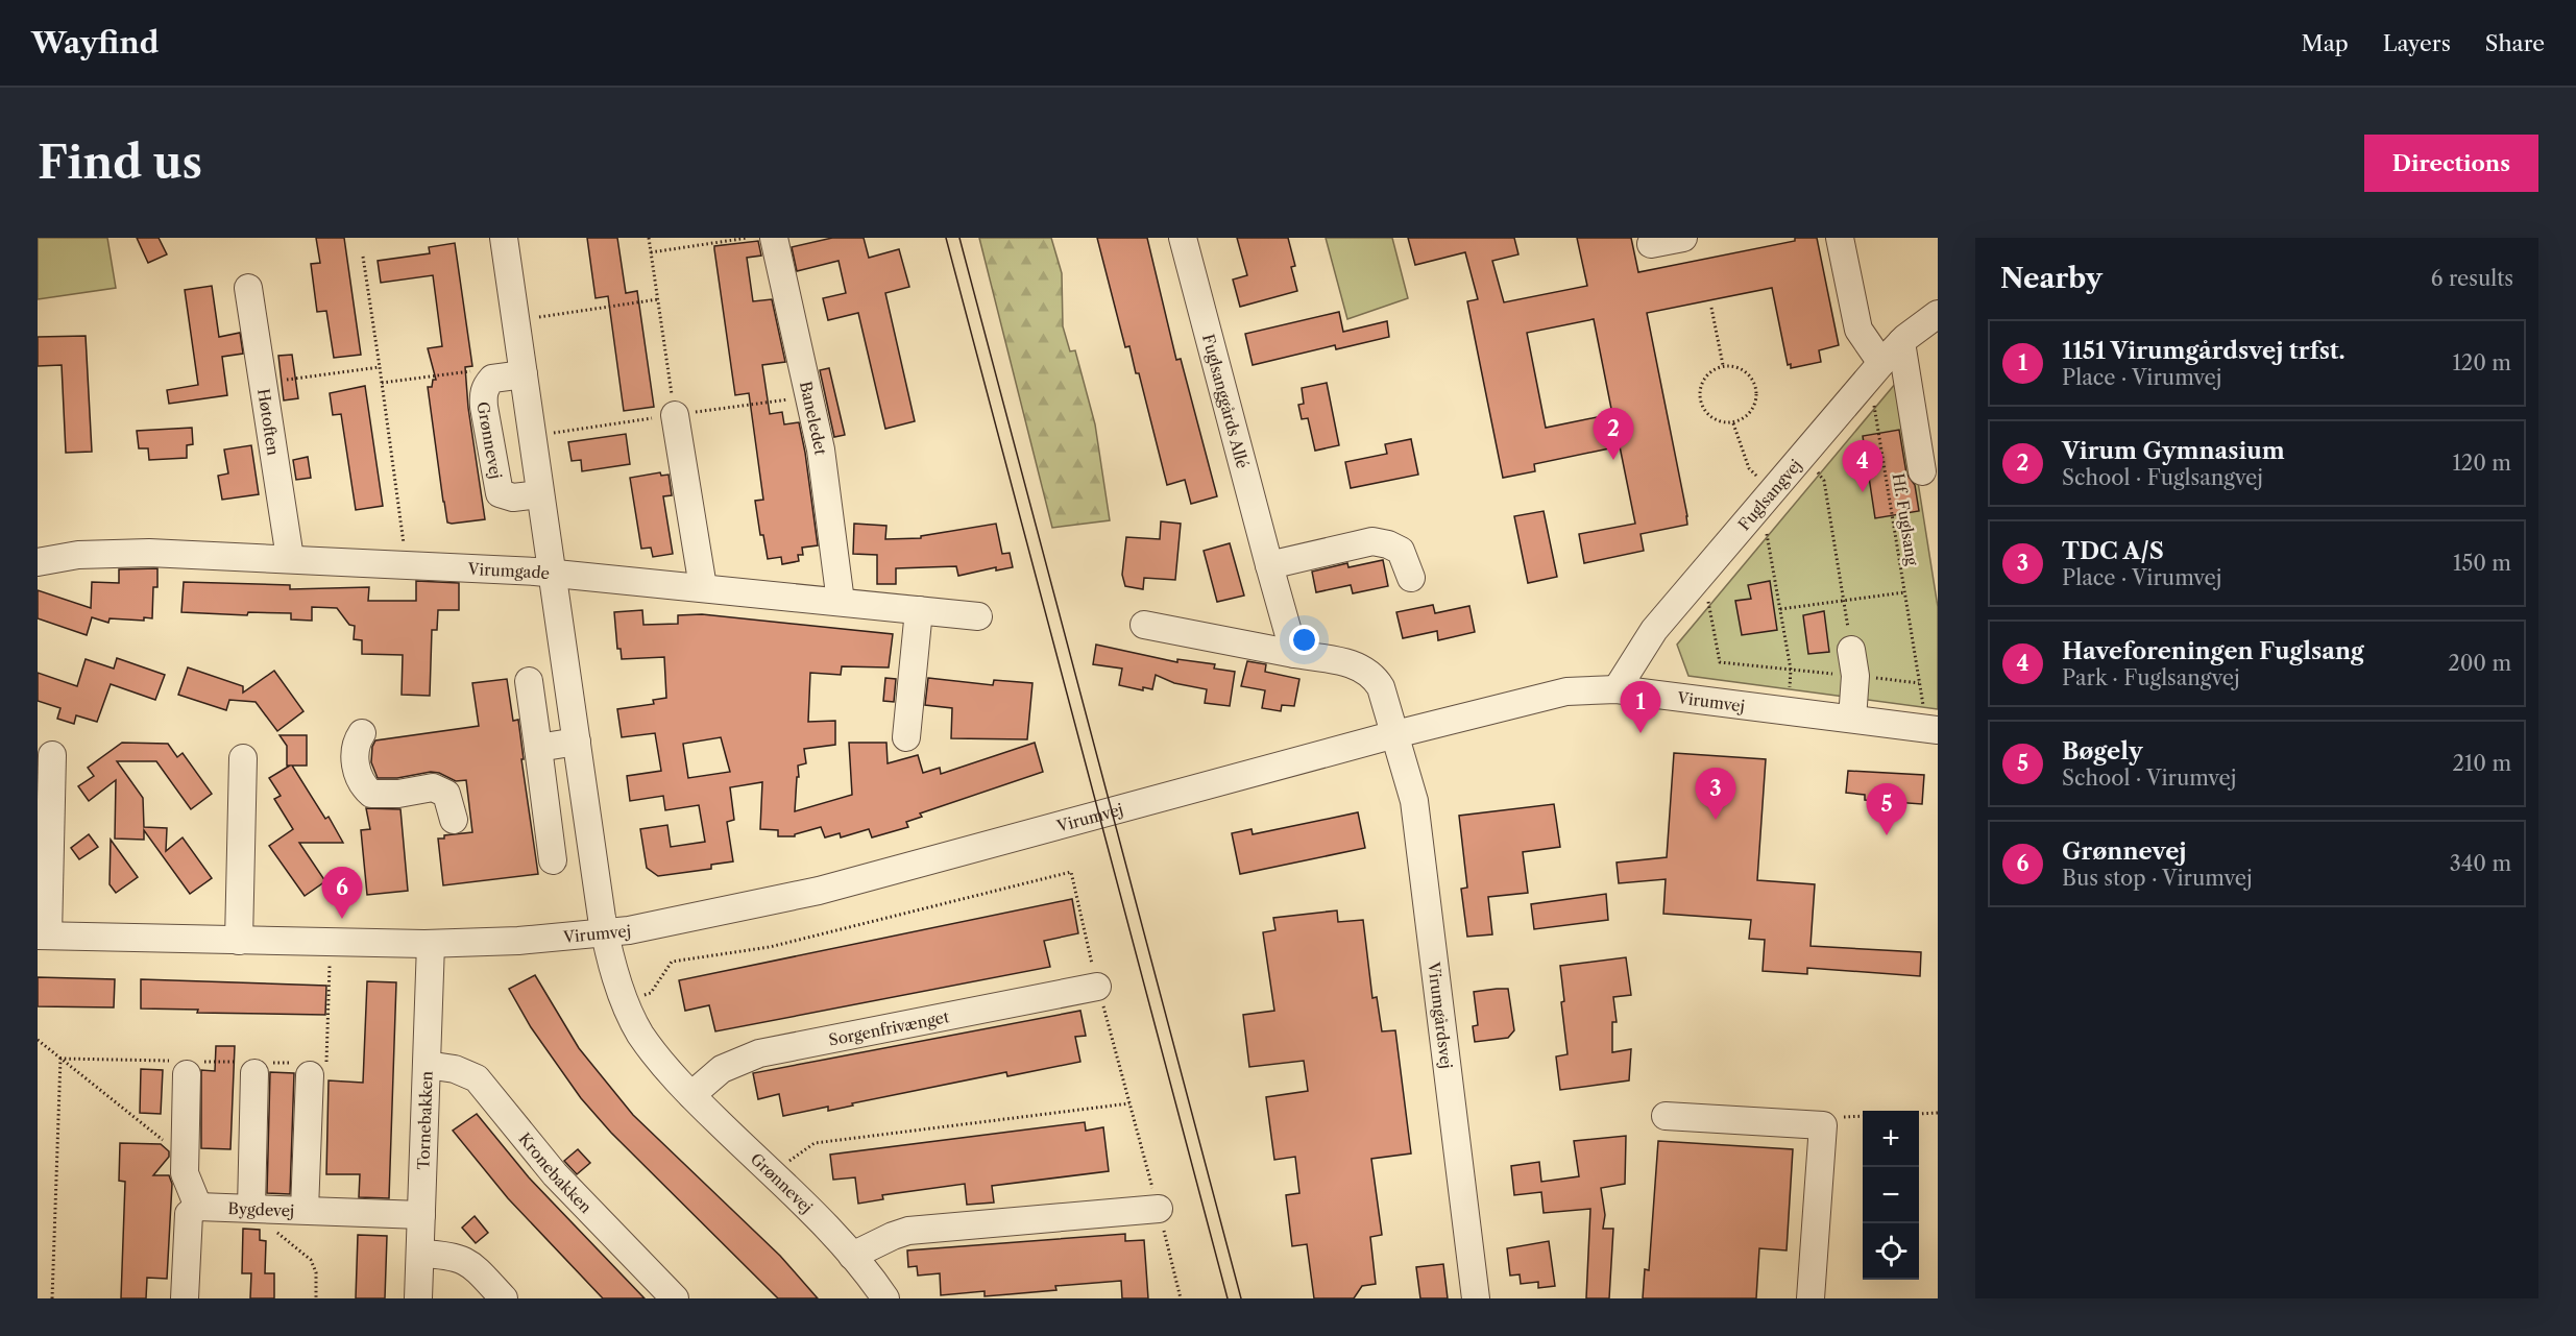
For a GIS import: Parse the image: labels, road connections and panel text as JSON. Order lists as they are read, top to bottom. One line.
{"streets":{"street":["Fuglsanggårds Allé","Baneledet","Høtoften","Grønnevej","Fuglsangvej","Virumgade","Virumvej","Virumgårdsvej","Sorgenfrivænget","Tornebakken","Kronebakken","Bygdevej"],"path":["Hf. Fuglsang"]},"crossings":[["Baneledet","Virumgade"],["Høtoften","Virumgade"],["Grønnevej","Virumgade"],["Grønnevej","Virumvej"],["Grønnevej","Sorgenfrivænget"],["Fuglsangvej","Hf. Fuglsang"],["Fuglsangvej","Virumvej"],["Hf. Fuglsang","Virumvej"],["Virumvej","Virumgårdsvej"],["Virumvej","Tornebakken"],["Tornebakken","Kronebakken"],["Tornebakken","Bygdevej"]],"page":{"header":"Wayfind","nav":["Map","Layers","Share"],"buttons":"Directions","title":"Find us","heading":["Nearby","6 results"],"list":[{"mark":"1","name":"1151 Virumgårdsvej trfst.","note":"Place · Virumvej","value":"120 m"},{"mark":"2","name":"Virum Gymnasium","note":"School · Fuglsangvej","value":"120 m"},{"mark":"3","name":"TDC A/S","note":"Place · Virumvej","value":"150 m"},{"mark":"4","name":"Haveforeningen Fuglsang","note":"Park · Fuglsangvej","value":"200 m"},{"mark":"5","name":"Bøgely","note":"School · Virumvej","value":"210 m"},{"mark":"6","name":"Grønnevej","note":"Bus stop · Virumvej","value":"340 m"}],"pins":["2","4","1","3","5","6"],"map_buttons":["+","−"]}}
